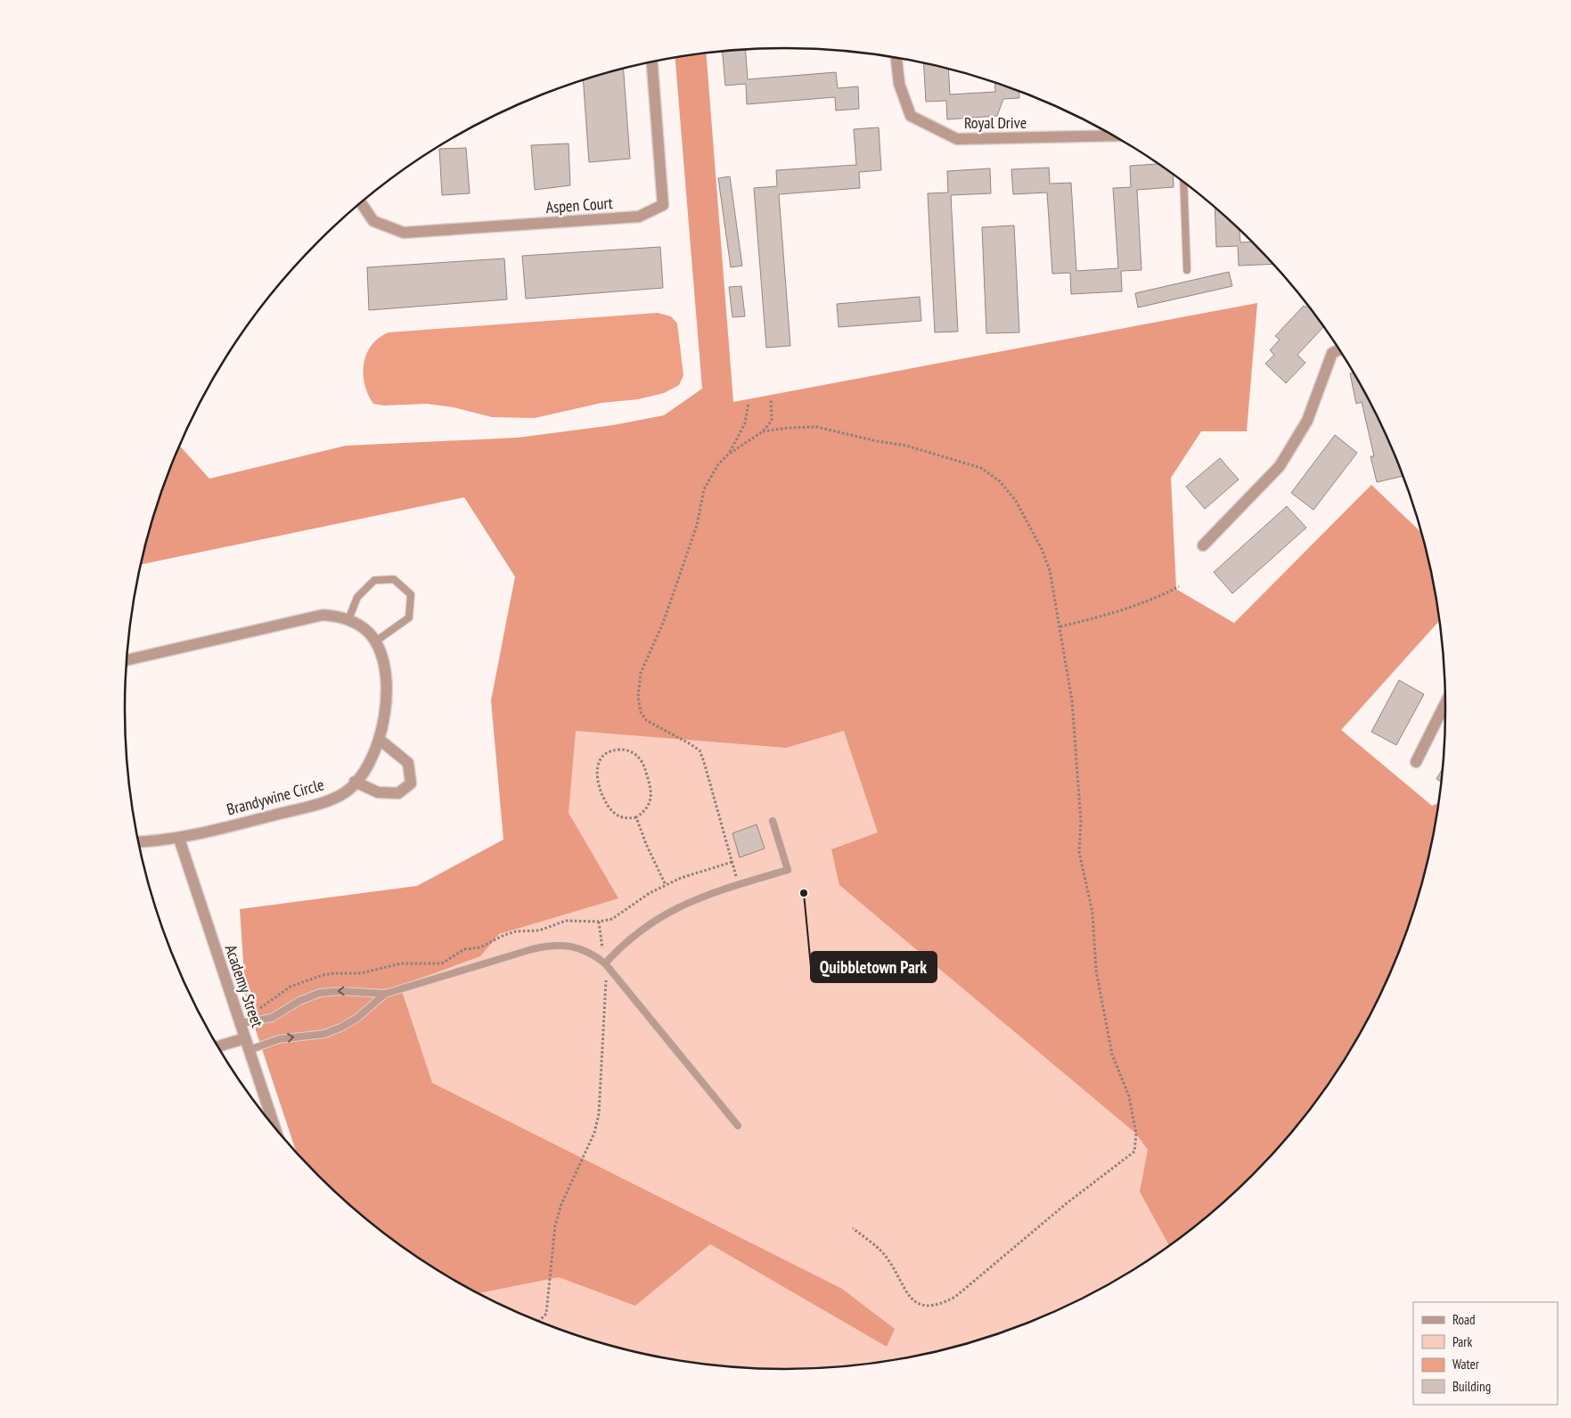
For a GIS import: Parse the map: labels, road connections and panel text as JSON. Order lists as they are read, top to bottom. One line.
{"streets":{"street":["Royal Drive","Aspen Court","Brandywine Circle","Academy Street"]},"crossings":[["Brandywine Circle","Academy Street"]],"places":["Quibbletown Park"],"legend":["Road","Park","Water","Building"]}
